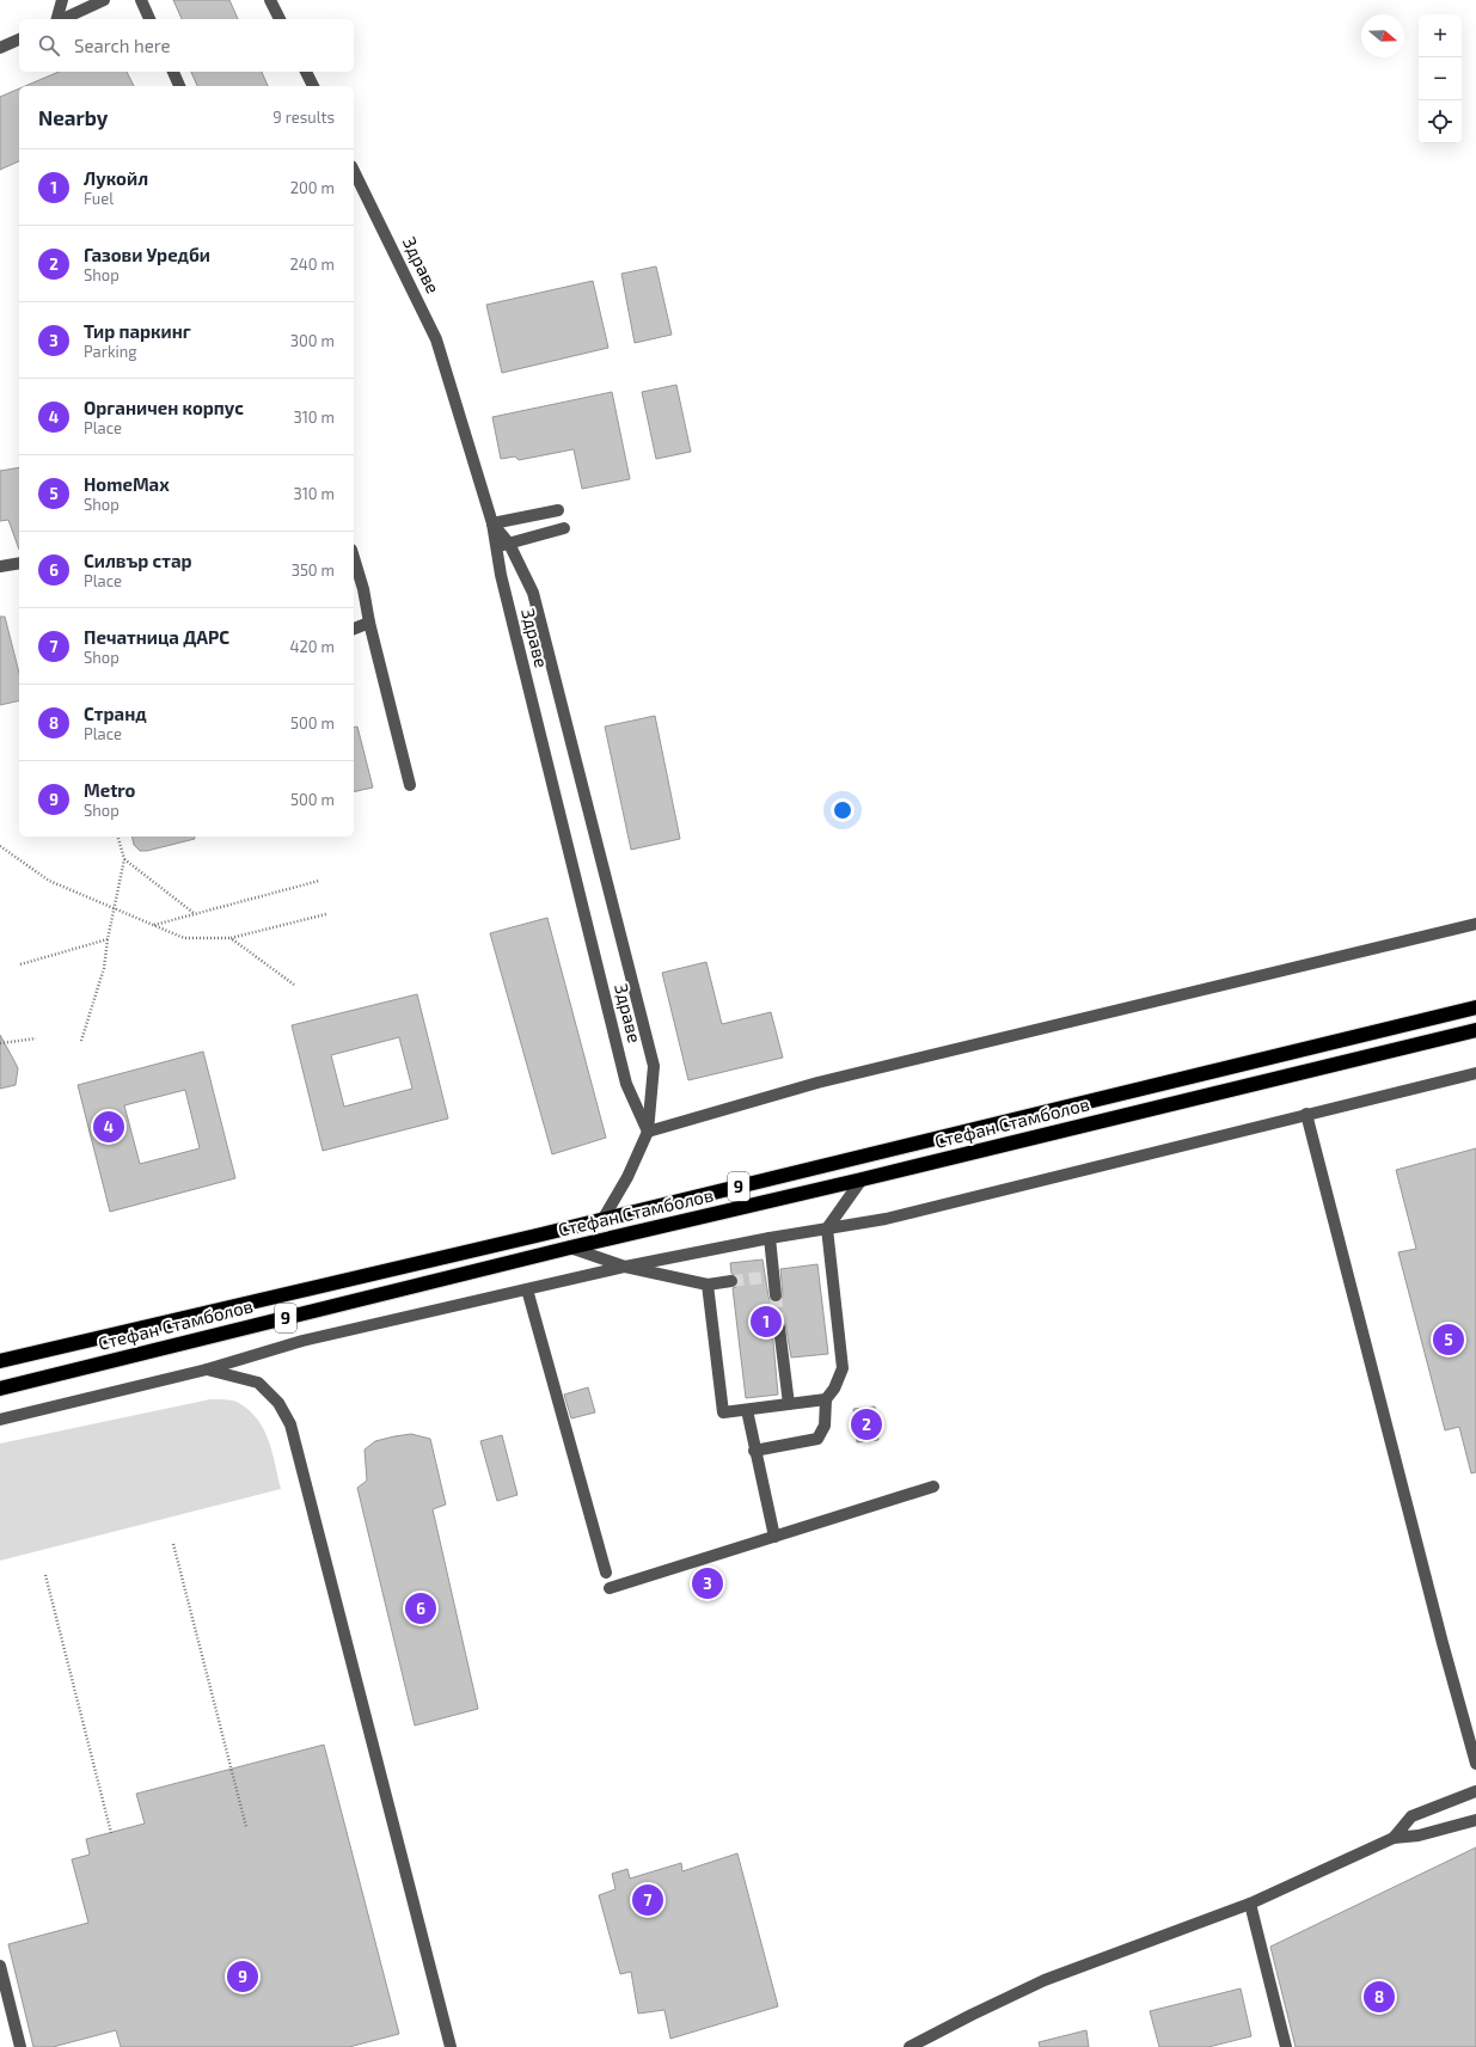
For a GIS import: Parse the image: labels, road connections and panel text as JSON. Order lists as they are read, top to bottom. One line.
{"streets":{"highway":["Стефан Стамболов","9"],"street":["Здраве"]},"north":"right","page":{"map_buttons":["+","−"],"search":"Search here","heading":["Nearby","9 results"],"list":[{"mark":"1","name":"Лукойл","note":"Fuel","value":"200 m"},{"mark":"2","name":"Газови Уредби","note":"Shop","value":"240 m"},{"mark":"3","name":"Тир паркинг","note":"Parking","value":"300 m"},{"mark":"4","name":"Органичен корпус","note":"Place","value":"310 m"},{"mark":"5","name":"HomeMax","note":"Shop","value":"310 m"},{"mark":"6","name":"Силвър стар","note":"Place","value":"350 m"},{"mark":"7","name":"Печатница ДАРС","note":"Shop","value":"420 m"},{"mark":"8","name":"Странд","note":"Place","value":"500 m"},{"mark":"9","name":"Metro","note":"Shop","value":"500 m"}],"pins":["4","1","5","2","3","6","7","9","8"]}}
